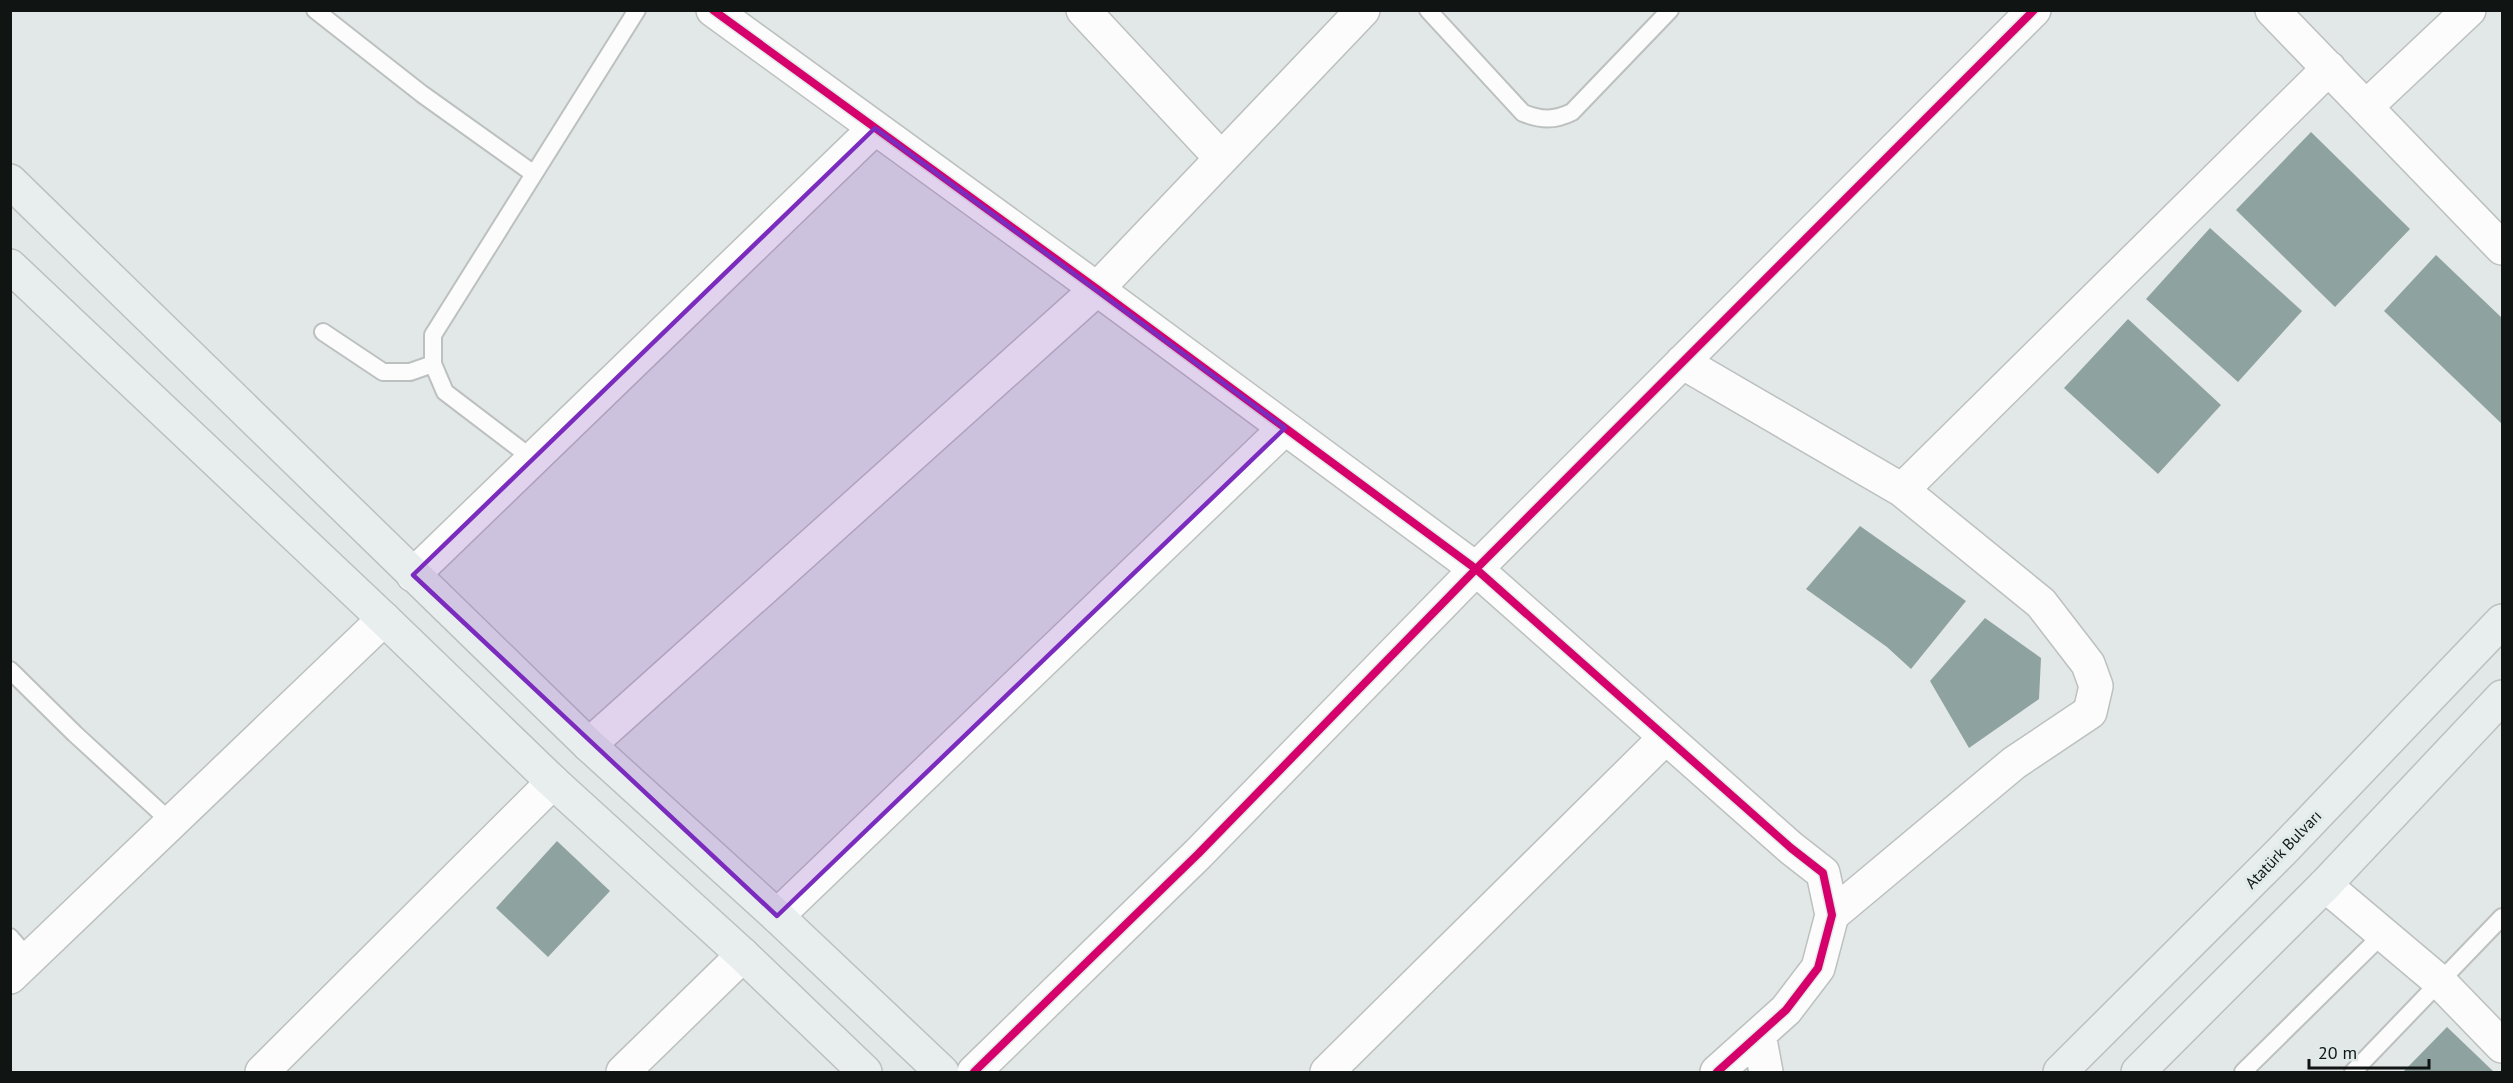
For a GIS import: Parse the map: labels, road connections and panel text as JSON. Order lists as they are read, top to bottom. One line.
{"streets":{"main road":["Atatürk Bulvarı"]},"scale_bar":"20 m"}
